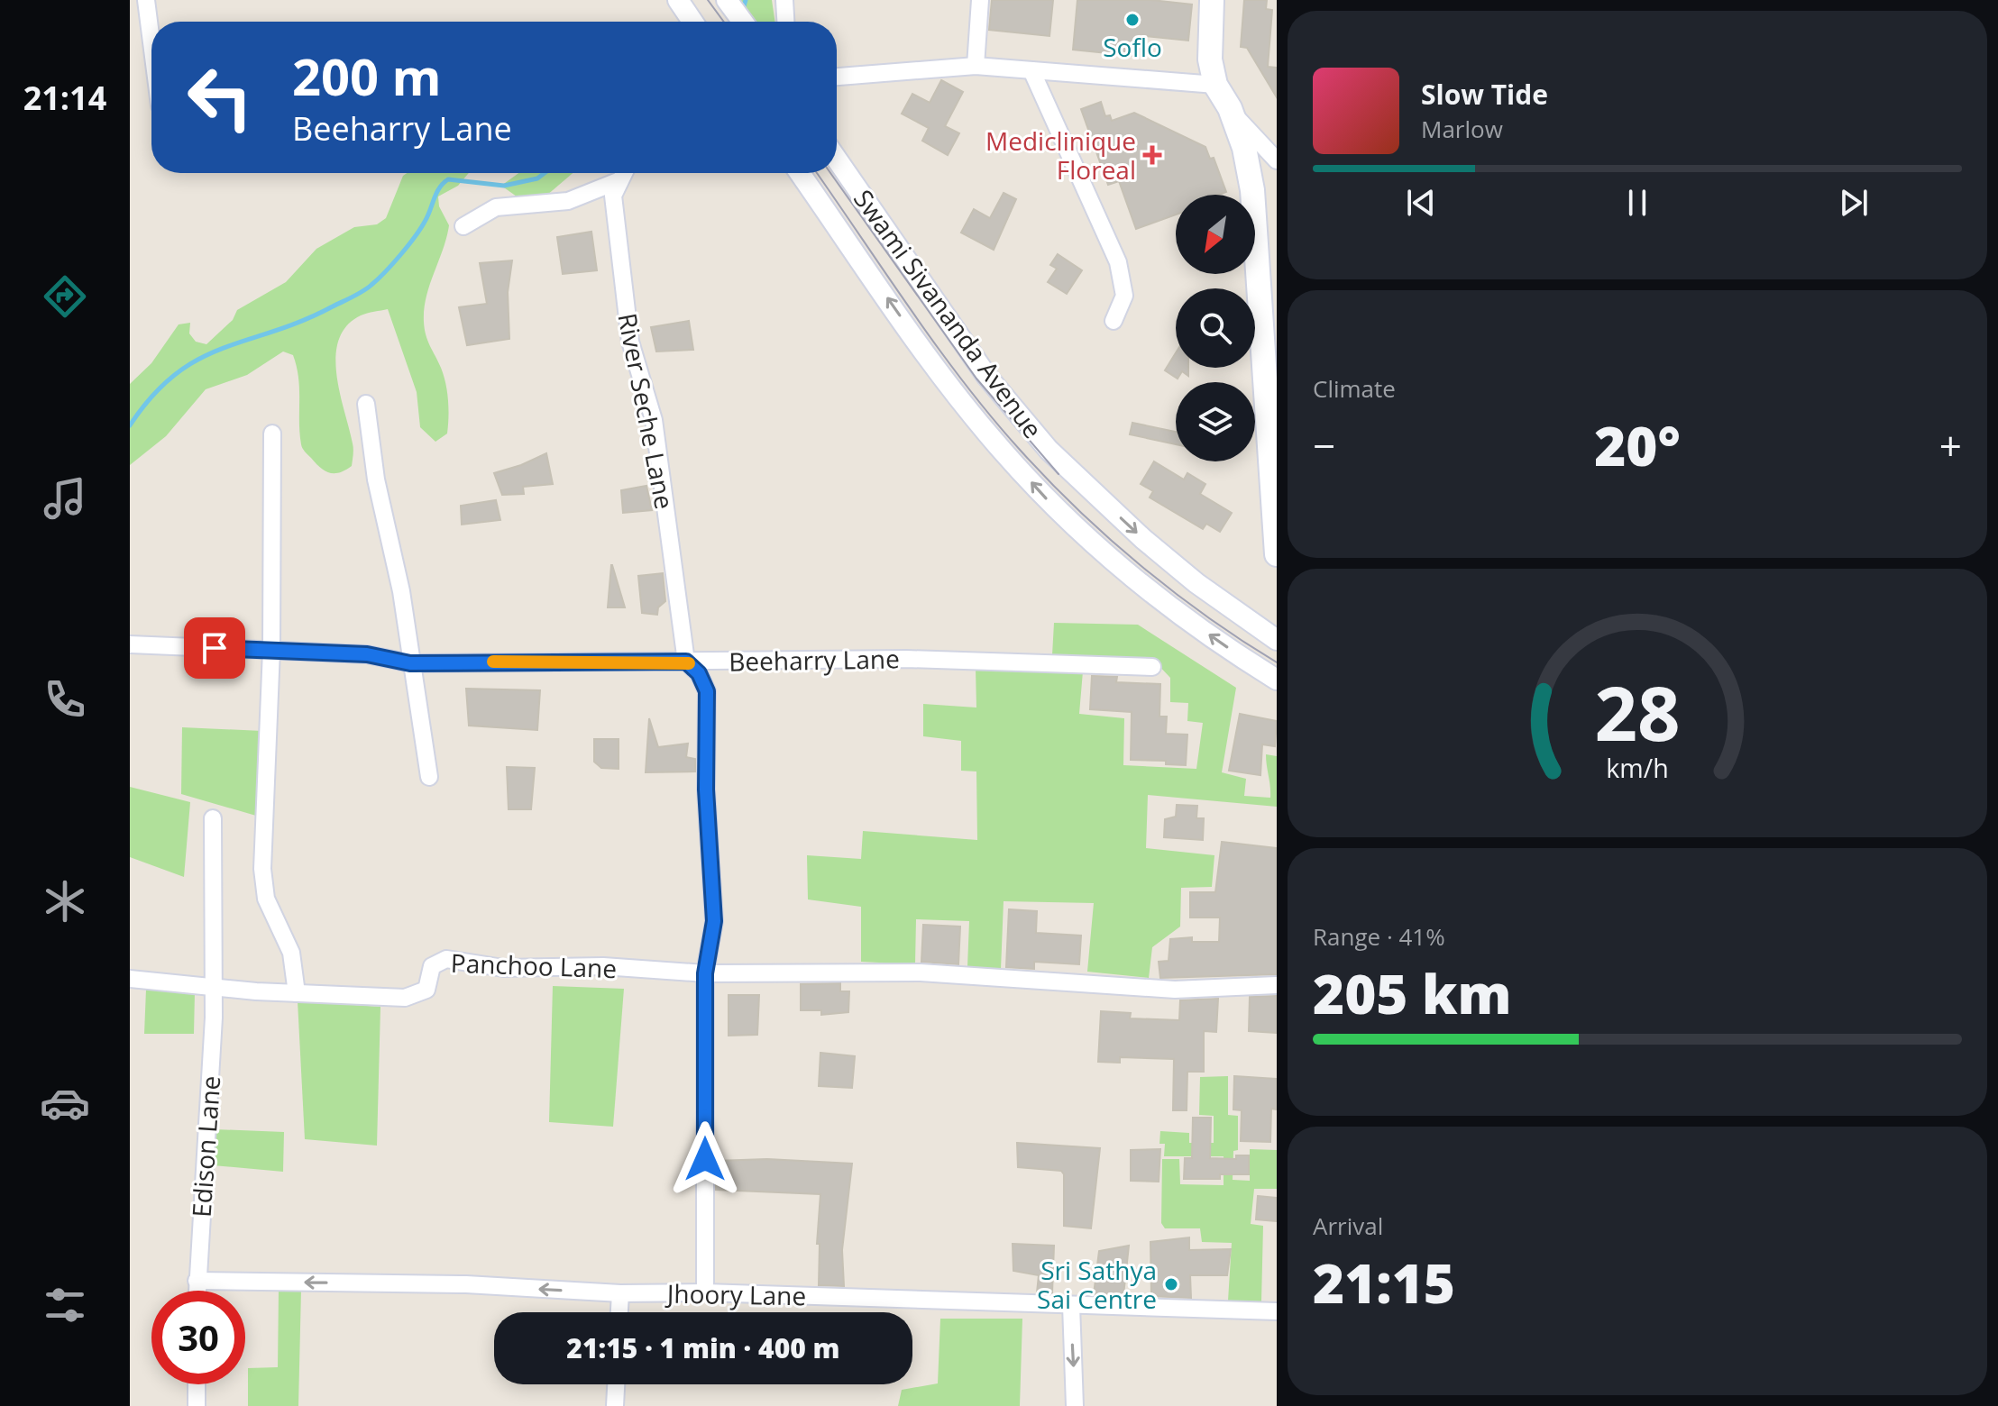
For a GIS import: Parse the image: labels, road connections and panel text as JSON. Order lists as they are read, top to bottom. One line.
{"streets":{"street":["Swami Sivananda Avenue","River Seche Lane","Beeharry Lane","Panchoo Lane","Edison Lane","Jhoory Lane"]},"crossings":[["River Seche Lane","Beeharry Lane"],["Edison Lane","Jhoory Lane"]],"one_way":["Jhoory Lane"],"places":{"other":["Soflo","Sri Sathya Sai Centre"],"health":["Mediclinique Floreal"]},"north":"bottom left","page":{"tabs":"21:14","turn":["200 m","Beeharry Lane"],"song":["Slow Tide","Marlow"],"tile":["Climate",["Range · 41%","205 km"],["Arrival","21:15"]],"heat":["−","20°","+"],"limit":"30","trip":"21:15 · 1 min · 400 m","gauge":["28","km/h"]}}
